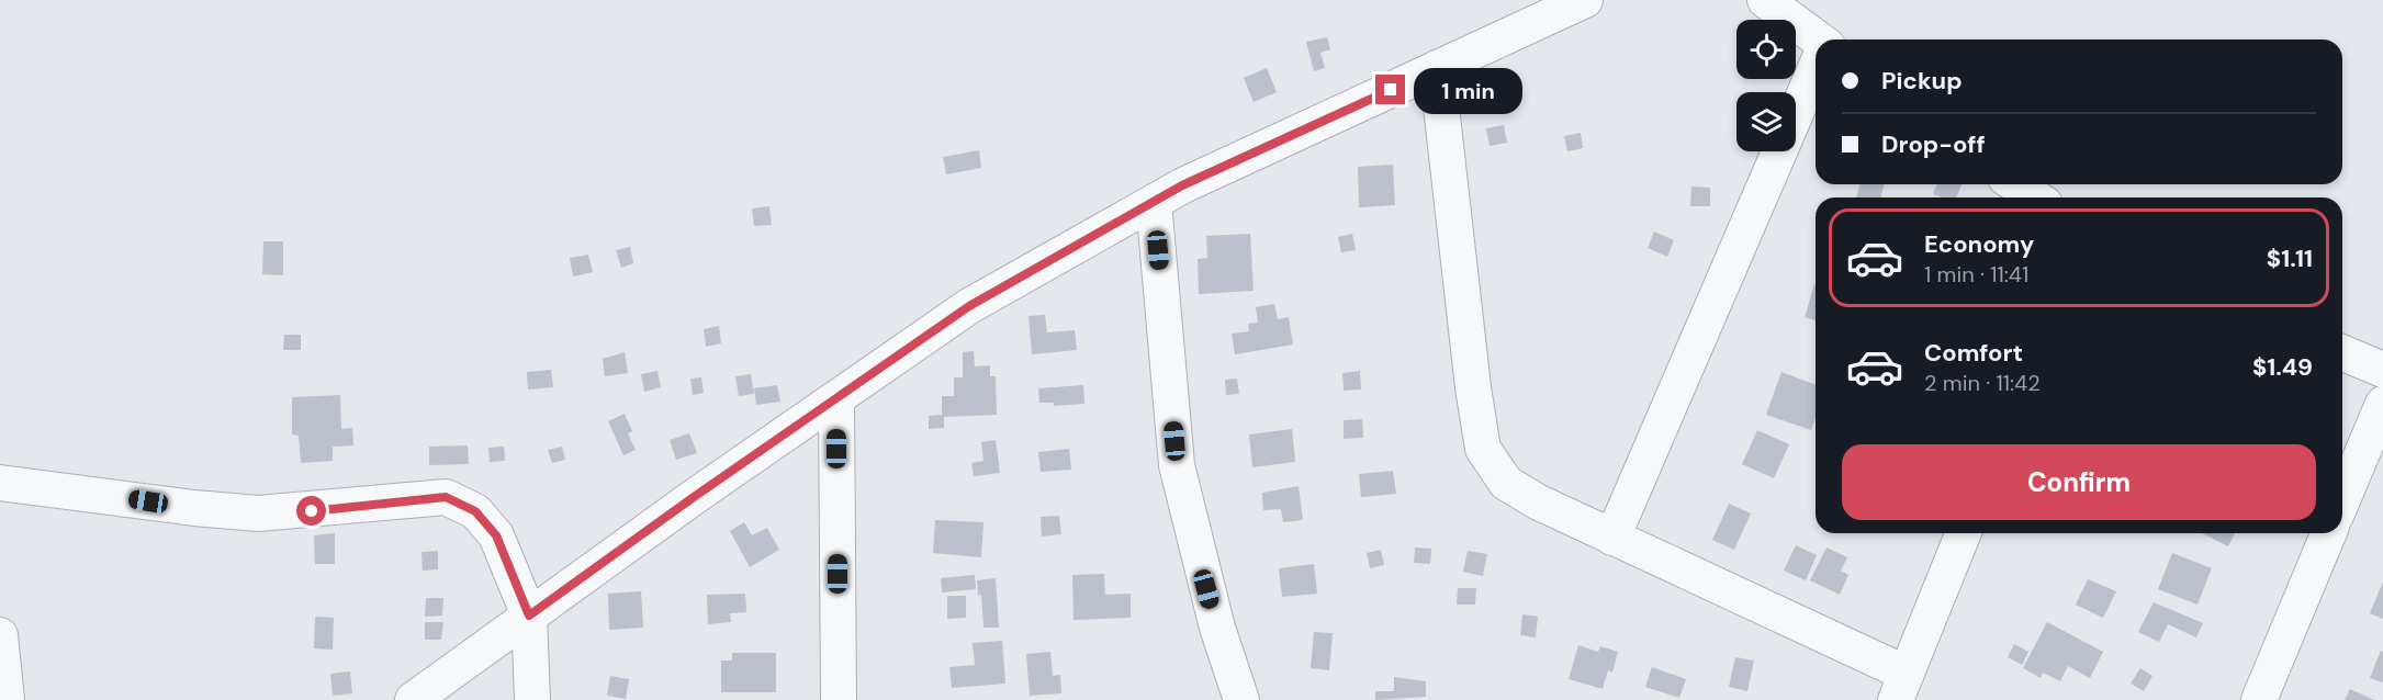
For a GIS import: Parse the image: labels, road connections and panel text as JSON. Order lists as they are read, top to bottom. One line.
{"page":{"banner":["Pickup","Drop-off"],"bubble":"1 min","list":[{"name":"Economy","note":"1 min · 11:41","value":"$1.11"},{"name":"Comfort","note":"2 min · 11:42","value":"$1.49"}],"buttons":"Confirm"}}
